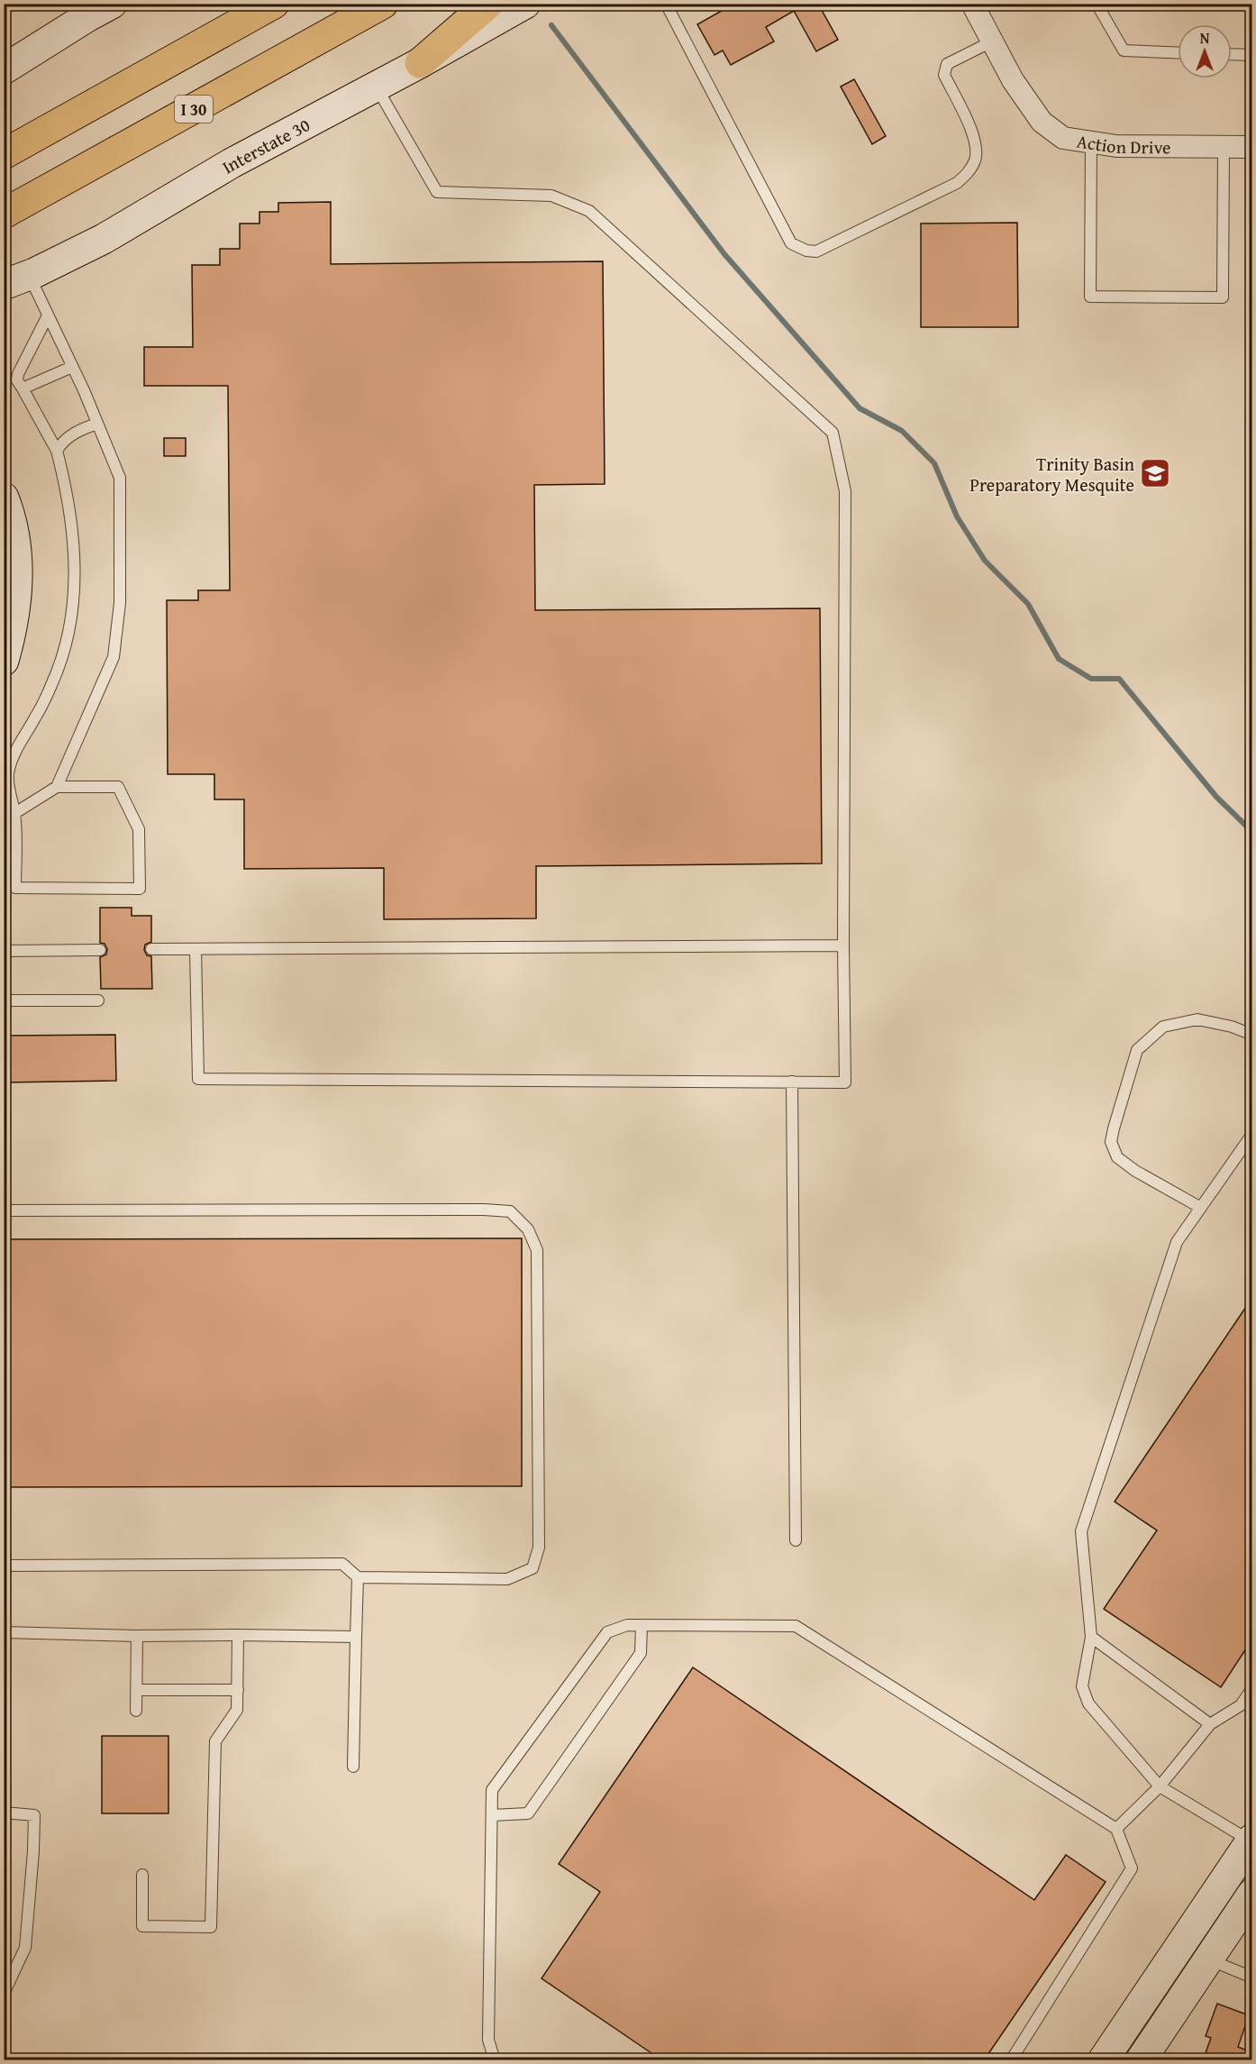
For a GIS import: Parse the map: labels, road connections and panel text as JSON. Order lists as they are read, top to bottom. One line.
{"streets":{"highway":["I 30"],"main road":["Interstate 30"],"street":["Action Drive"]},"places":{"school or university":["Trinity Basin Preparatory Mesquite"]},"north":"top"}
